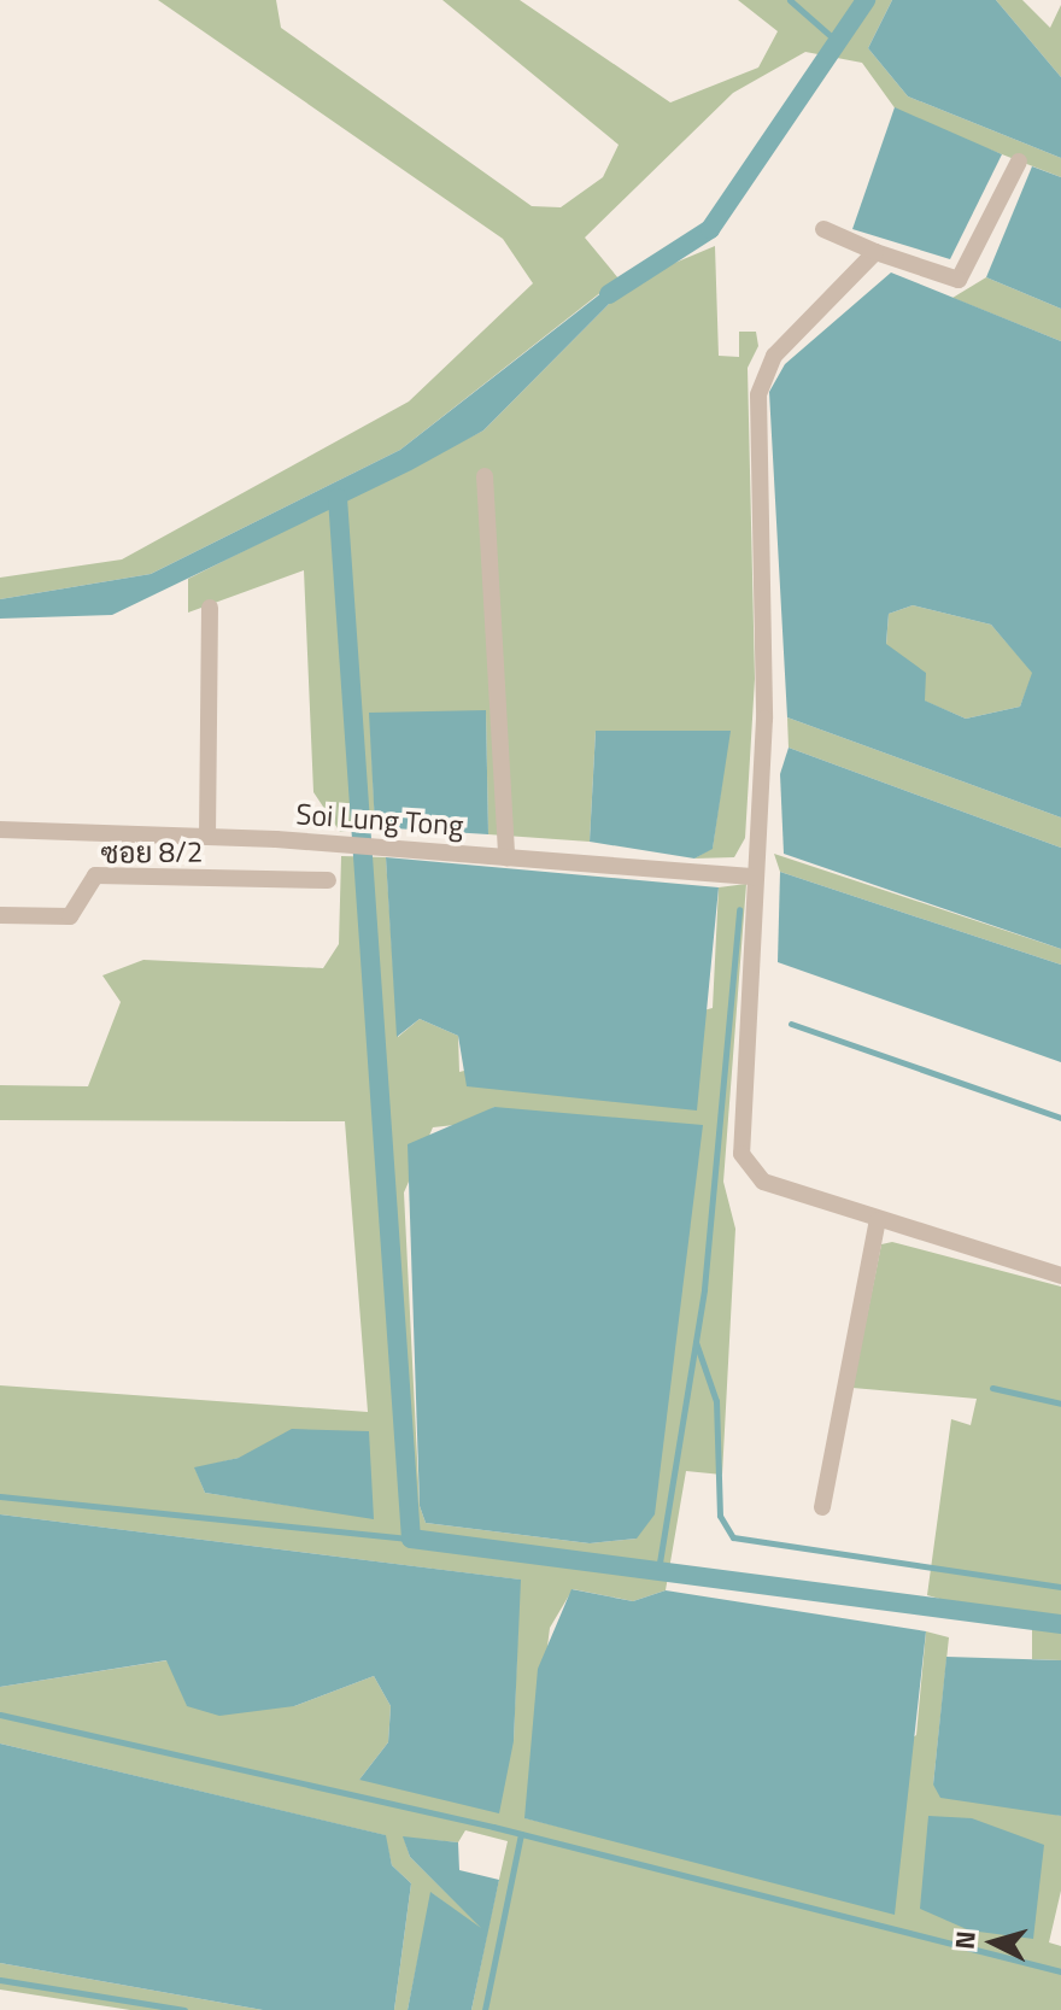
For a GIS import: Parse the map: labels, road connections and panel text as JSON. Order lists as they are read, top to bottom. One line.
{"streets":{"street":["Soi Lung Tong","ซอย 8/2"]},"north":"left"}
